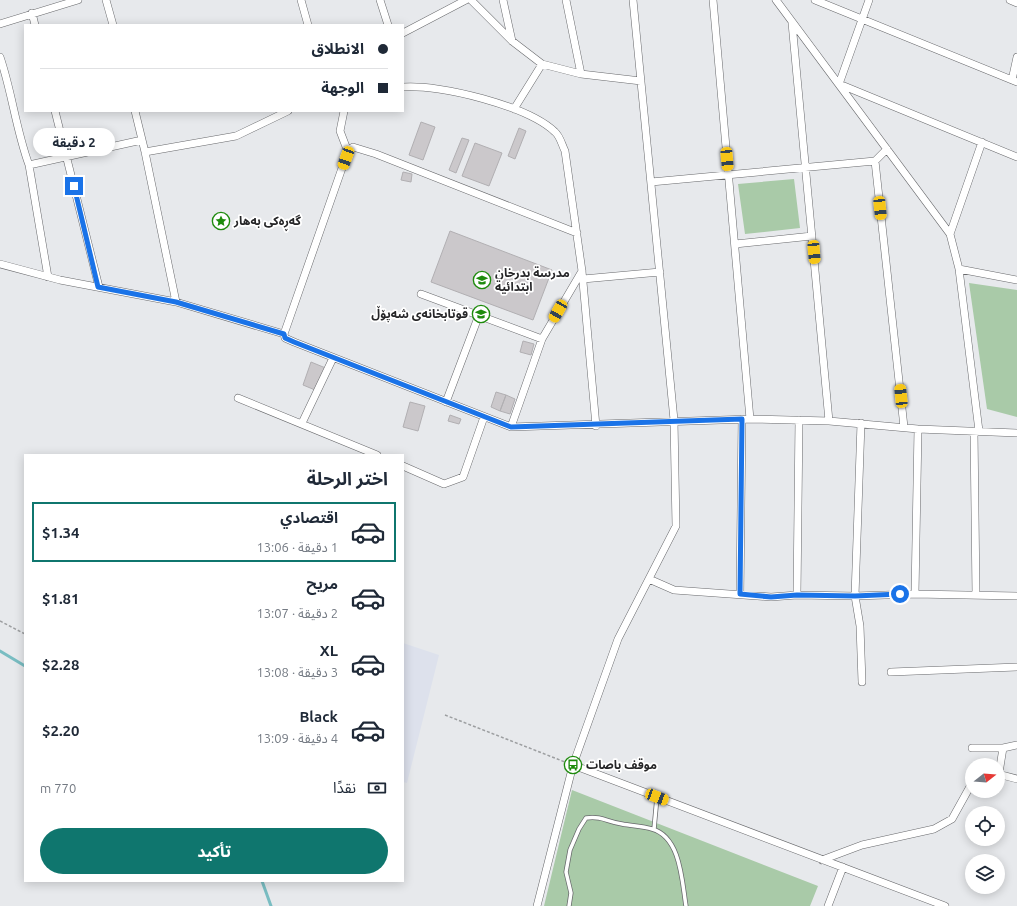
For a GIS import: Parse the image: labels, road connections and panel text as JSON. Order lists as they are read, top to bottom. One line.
{"places":{"place":["گەڕەکی بەهار"],"school or university":["مدرسة بدرخان ابتدائية","قوتابخانەی شەپۆڵ"],"bus stop":["موقف باصات"]},"north":"right","page":{"banner":["الانطلاق","الوجهة"],"bubble":"2 دقيقة","heading":"اختر الرحلة","list":[{"name":"اقتصادي","note":"1 دقيقة · 13:06","value":"$1.34"},{"name":"مريح","note":"2 دقيقة · 13:07","value":"$1.81"},{"name":"XL","note":"3 دقيقة · 13:08","value":"$2.28"},{"name":"Black","note":"4 دقيقة · 13:09","value":"$2.20"}],"pay":["نقدًا","770 m"],"buttons":"تأكيد"}}
